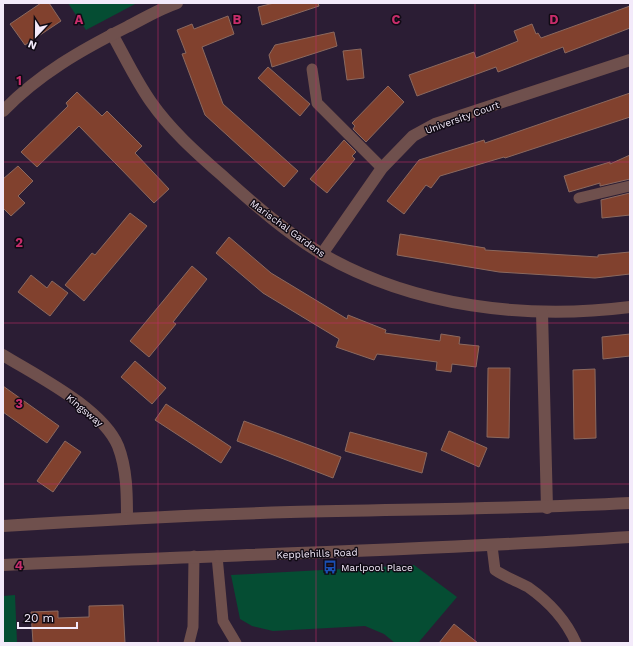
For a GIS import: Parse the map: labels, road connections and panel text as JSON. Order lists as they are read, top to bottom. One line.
{"streets":{"street":["University Court","Marischal Gardens","Kingsway","Kepplehills Road"]},"crossings":[["University Court","Marischal Gardens"]],"places":{"bus stop":["Marlpool Place"]},"scale_bar":"20 m","north":"bottom","grid":{"columns":["A","B","C","D"],"rows":["1","2","3","4"]}}
